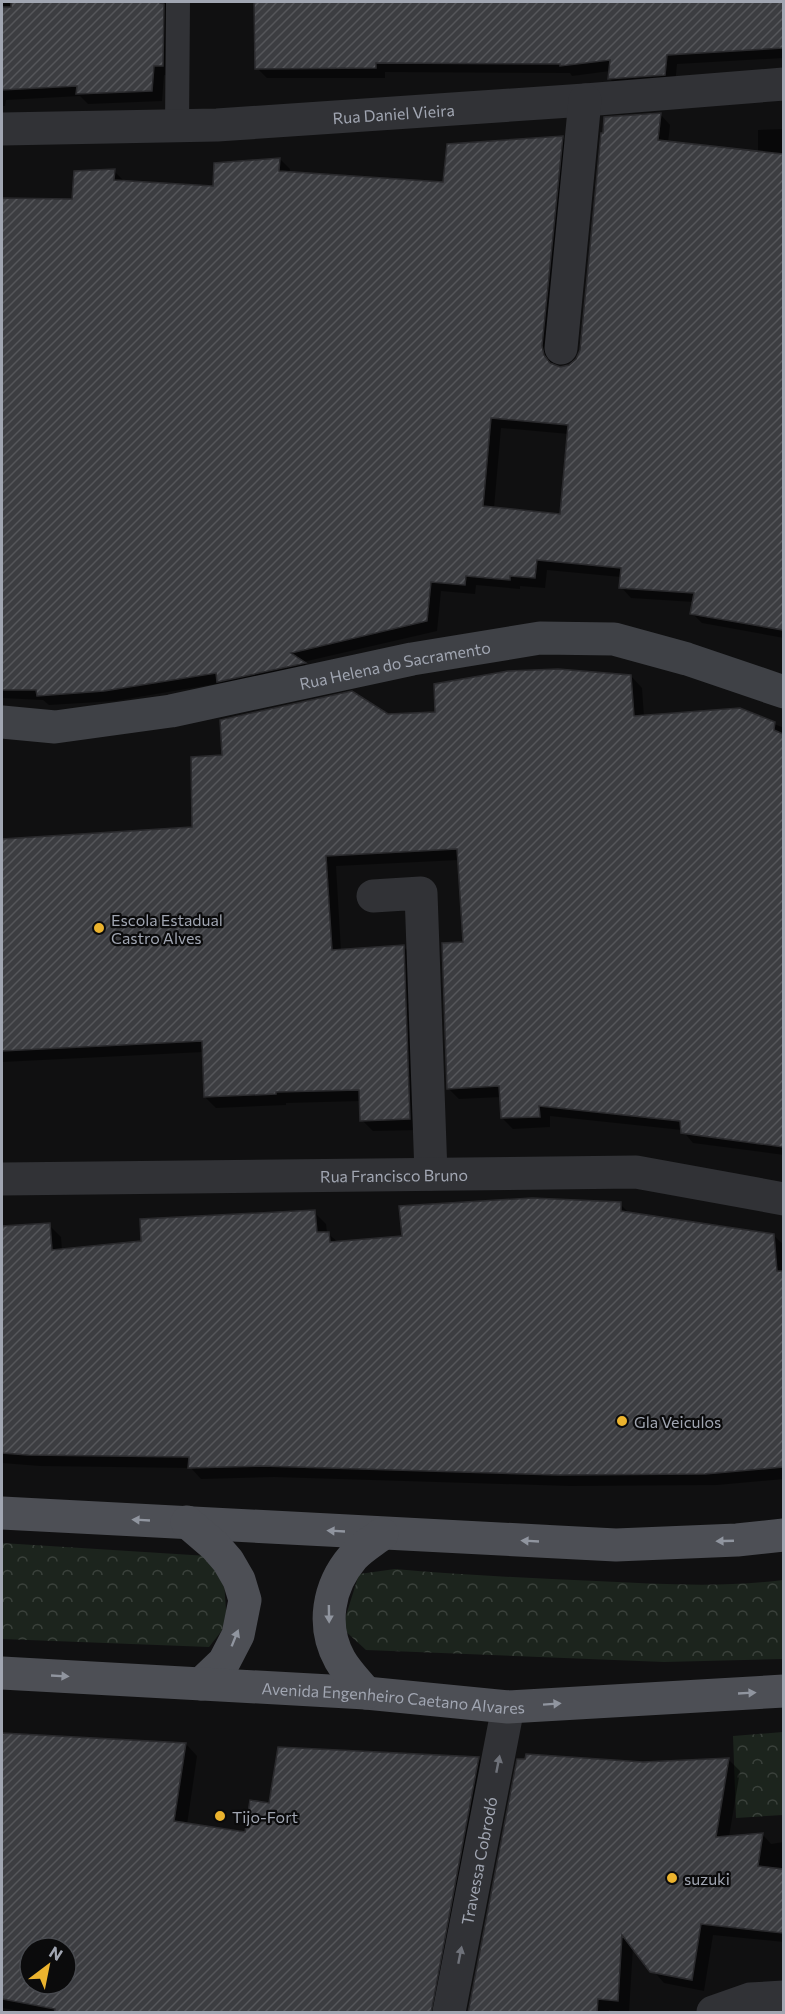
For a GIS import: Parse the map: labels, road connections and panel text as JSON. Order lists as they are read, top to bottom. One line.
{"streets":{"main road":["Avenida Engenheiro Caetano Alvares"],"street":["Rua Daniel Vieira","Rua Helena do Sacramento","Rua Francisco Bruno","Travessa Cobrodó"]},"crossings":[["Avenida Engenheiro Caetano Alvares","Travessa Cobrodó"]],"one_way":["Travessa Cobrodó"],"places":["Escola Estadual Castro Alves","Gla Veiculos","Tijo-Fort","suzuki"],"north":"top right"}
